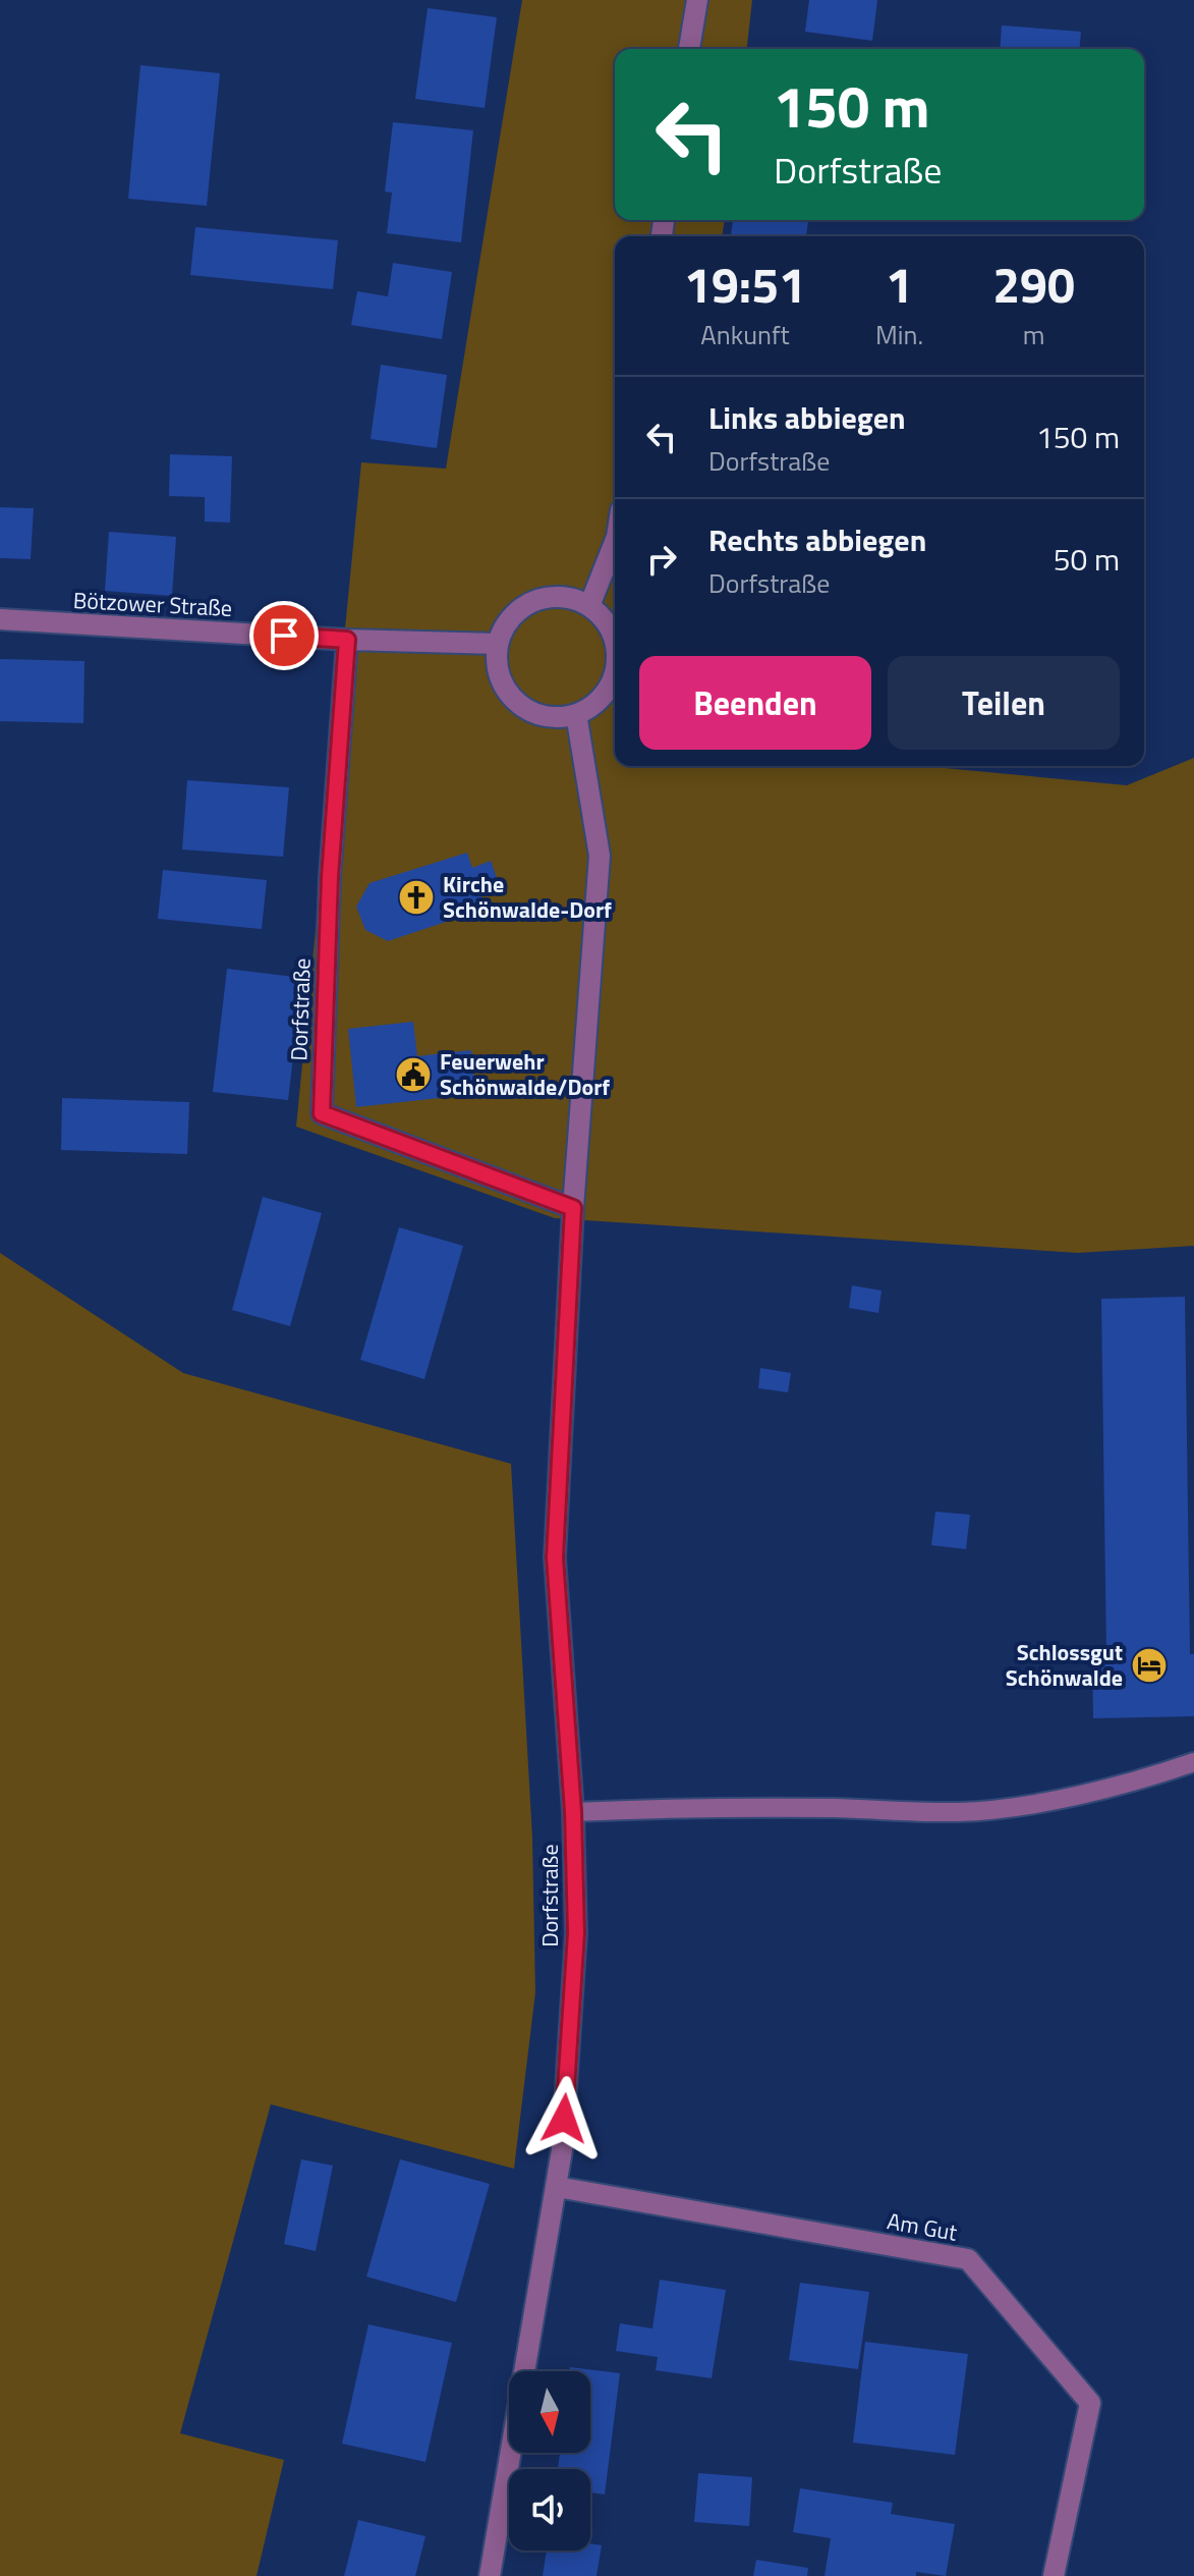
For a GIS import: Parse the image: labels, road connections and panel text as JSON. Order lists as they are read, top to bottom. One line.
{"streets":{"street":["Bötzower Straße","Dorfstraße","Am Gut"]},"crossings":[["Bötzower Straße","Dorfstraße"],["Dorfstraße","Am Gut"]],"places":{"church":["Kirche Schönwalde-Dorf"],"public building":["Feuerwehr Schönwalde/Dorf"],"hotel":["Schlossgut Schönwalde"]},"north":"bottom","page":{"turn":["150 m","Dorfstraße"],"eta":["19:51","Ankunft","1","Min.","290","m"],"list":[{"name":"Links abbiegen","note":"Dorfstraße","value":"150 m"},{"name":"Rechts abbiegen","note":"Dorfstraße","value":"50 m"}],"buttons":["Beenden","Teilen"]}}
